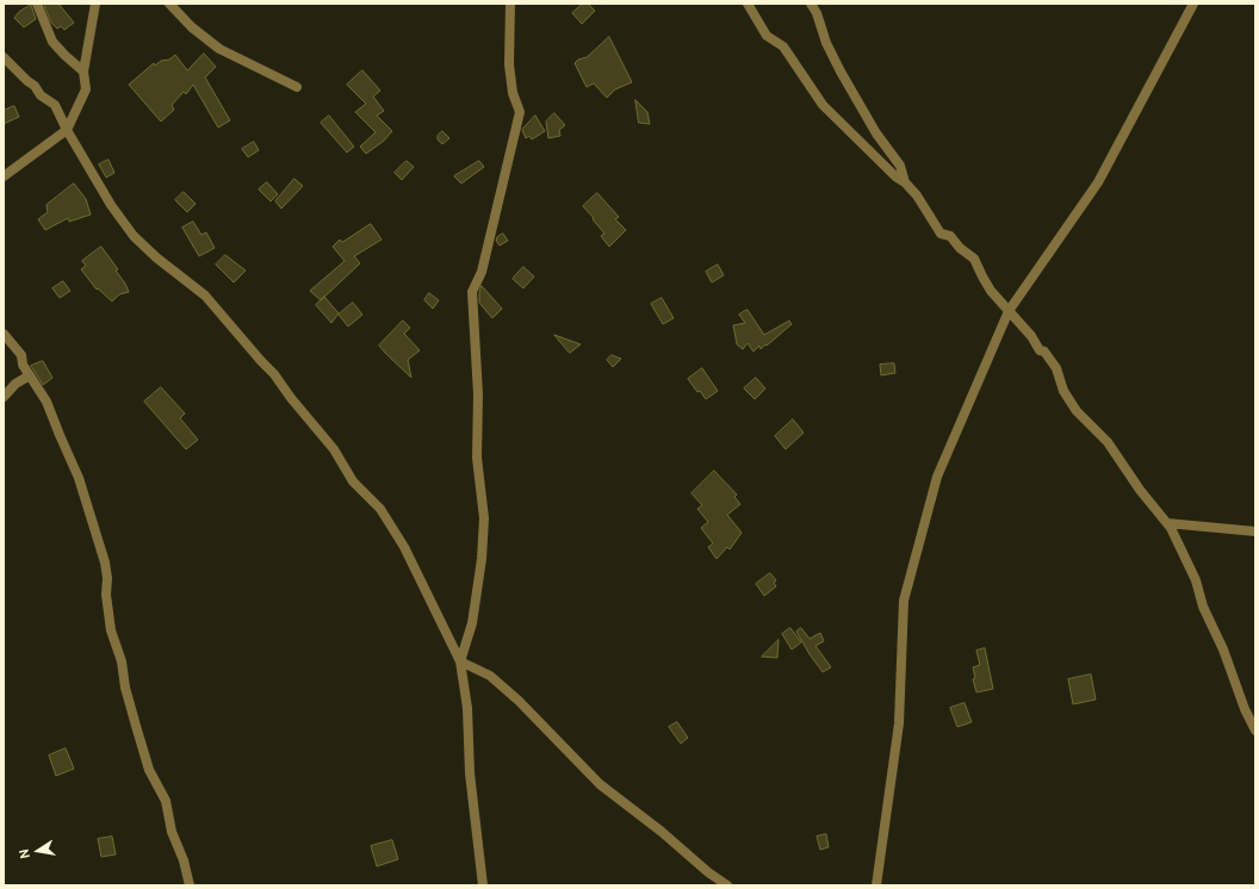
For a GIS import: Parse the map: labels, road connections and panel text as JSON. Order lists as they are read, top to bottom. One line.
{"north":"left"}
